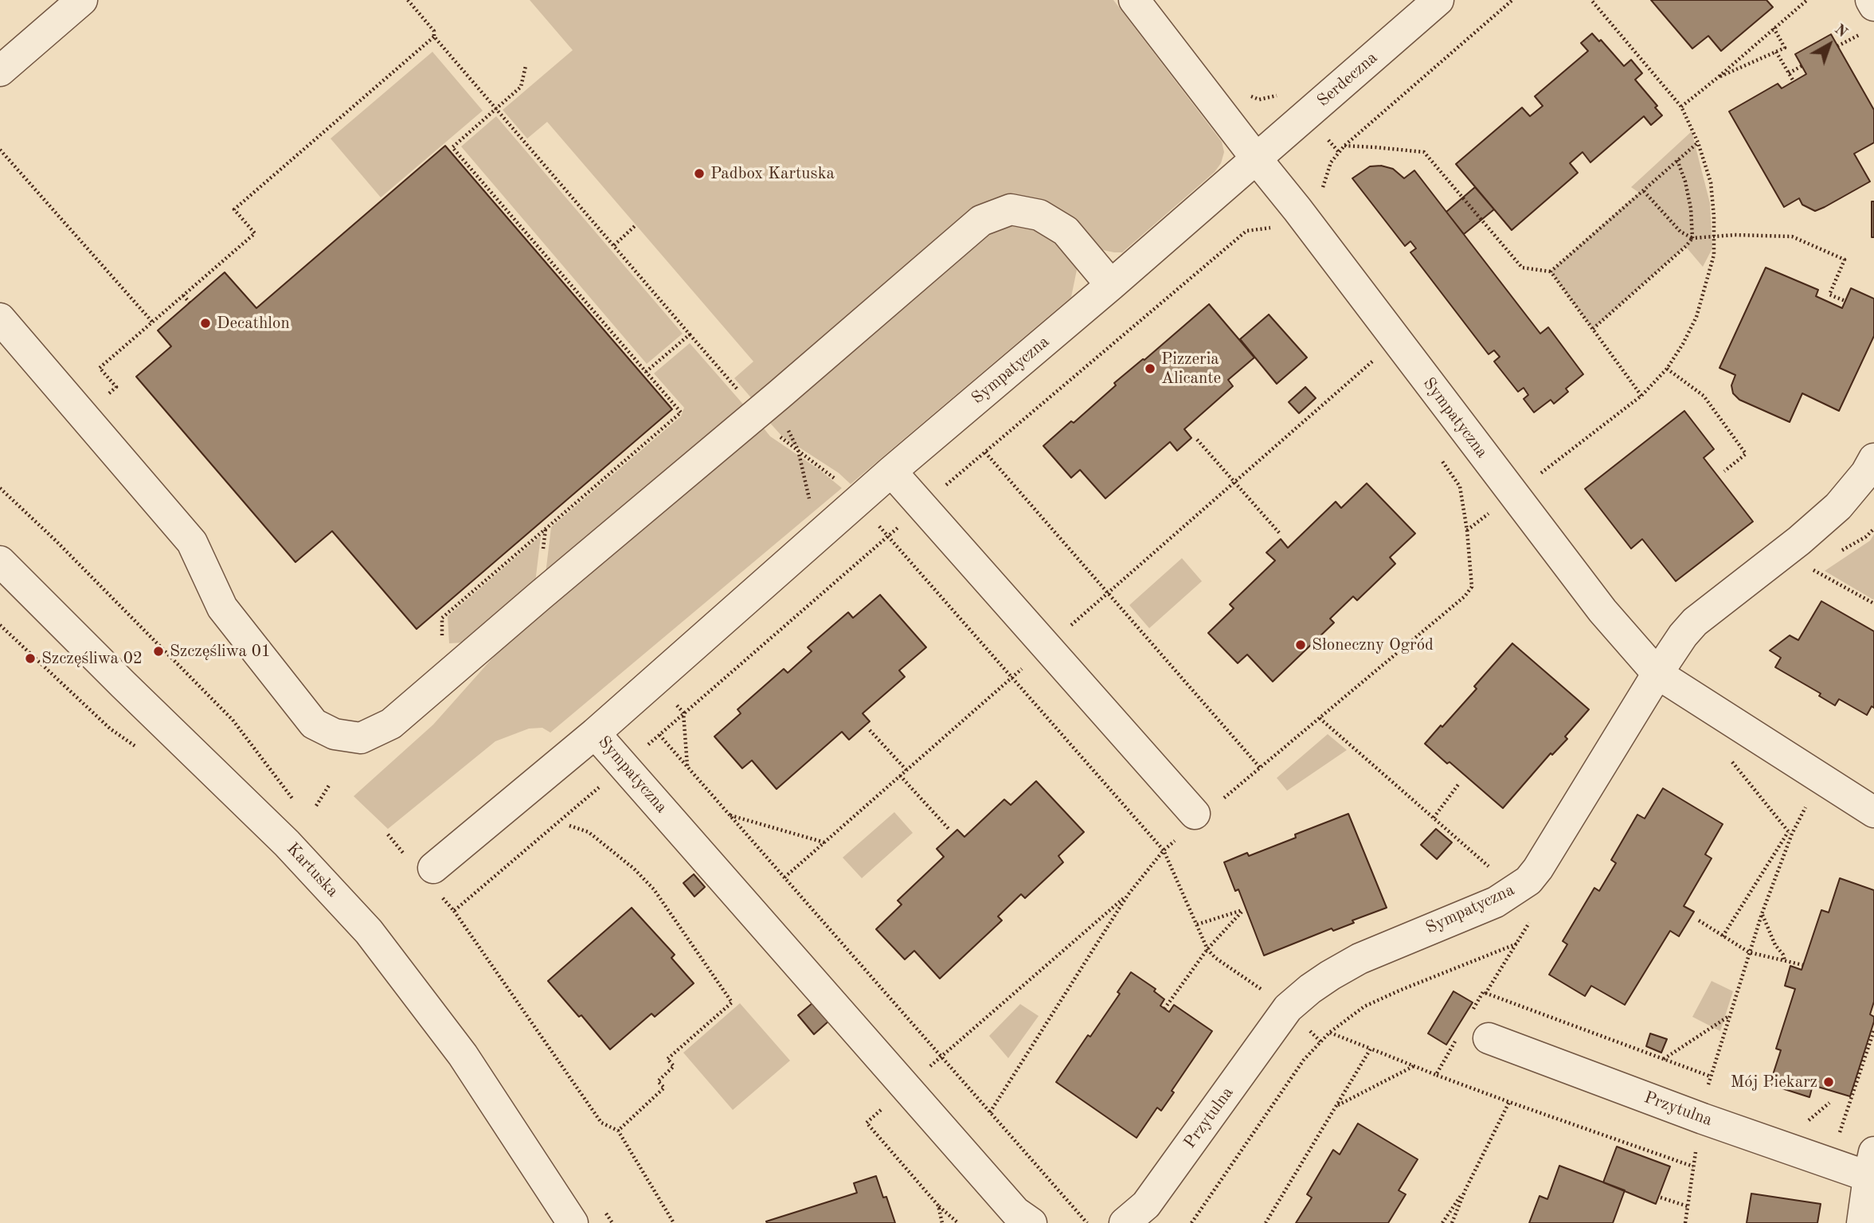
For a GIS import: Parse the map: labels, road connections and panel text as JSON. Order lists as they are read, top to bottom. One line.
{"streets":{"street":["Serdeczna","Sympatyczna","Kartuska","Przytulna"]},"crossings":[["Serdeczna","Sympatyczna"],["Sympatyczna","Przytulna"]],"places":["Padbox Kartuska","Decathlon","Pizzeria Alicante","Słoneczny Ogród","Szczęśliwa 01","Szczęśliwa 02","Mój Piekarz"],"north":"top right"}
